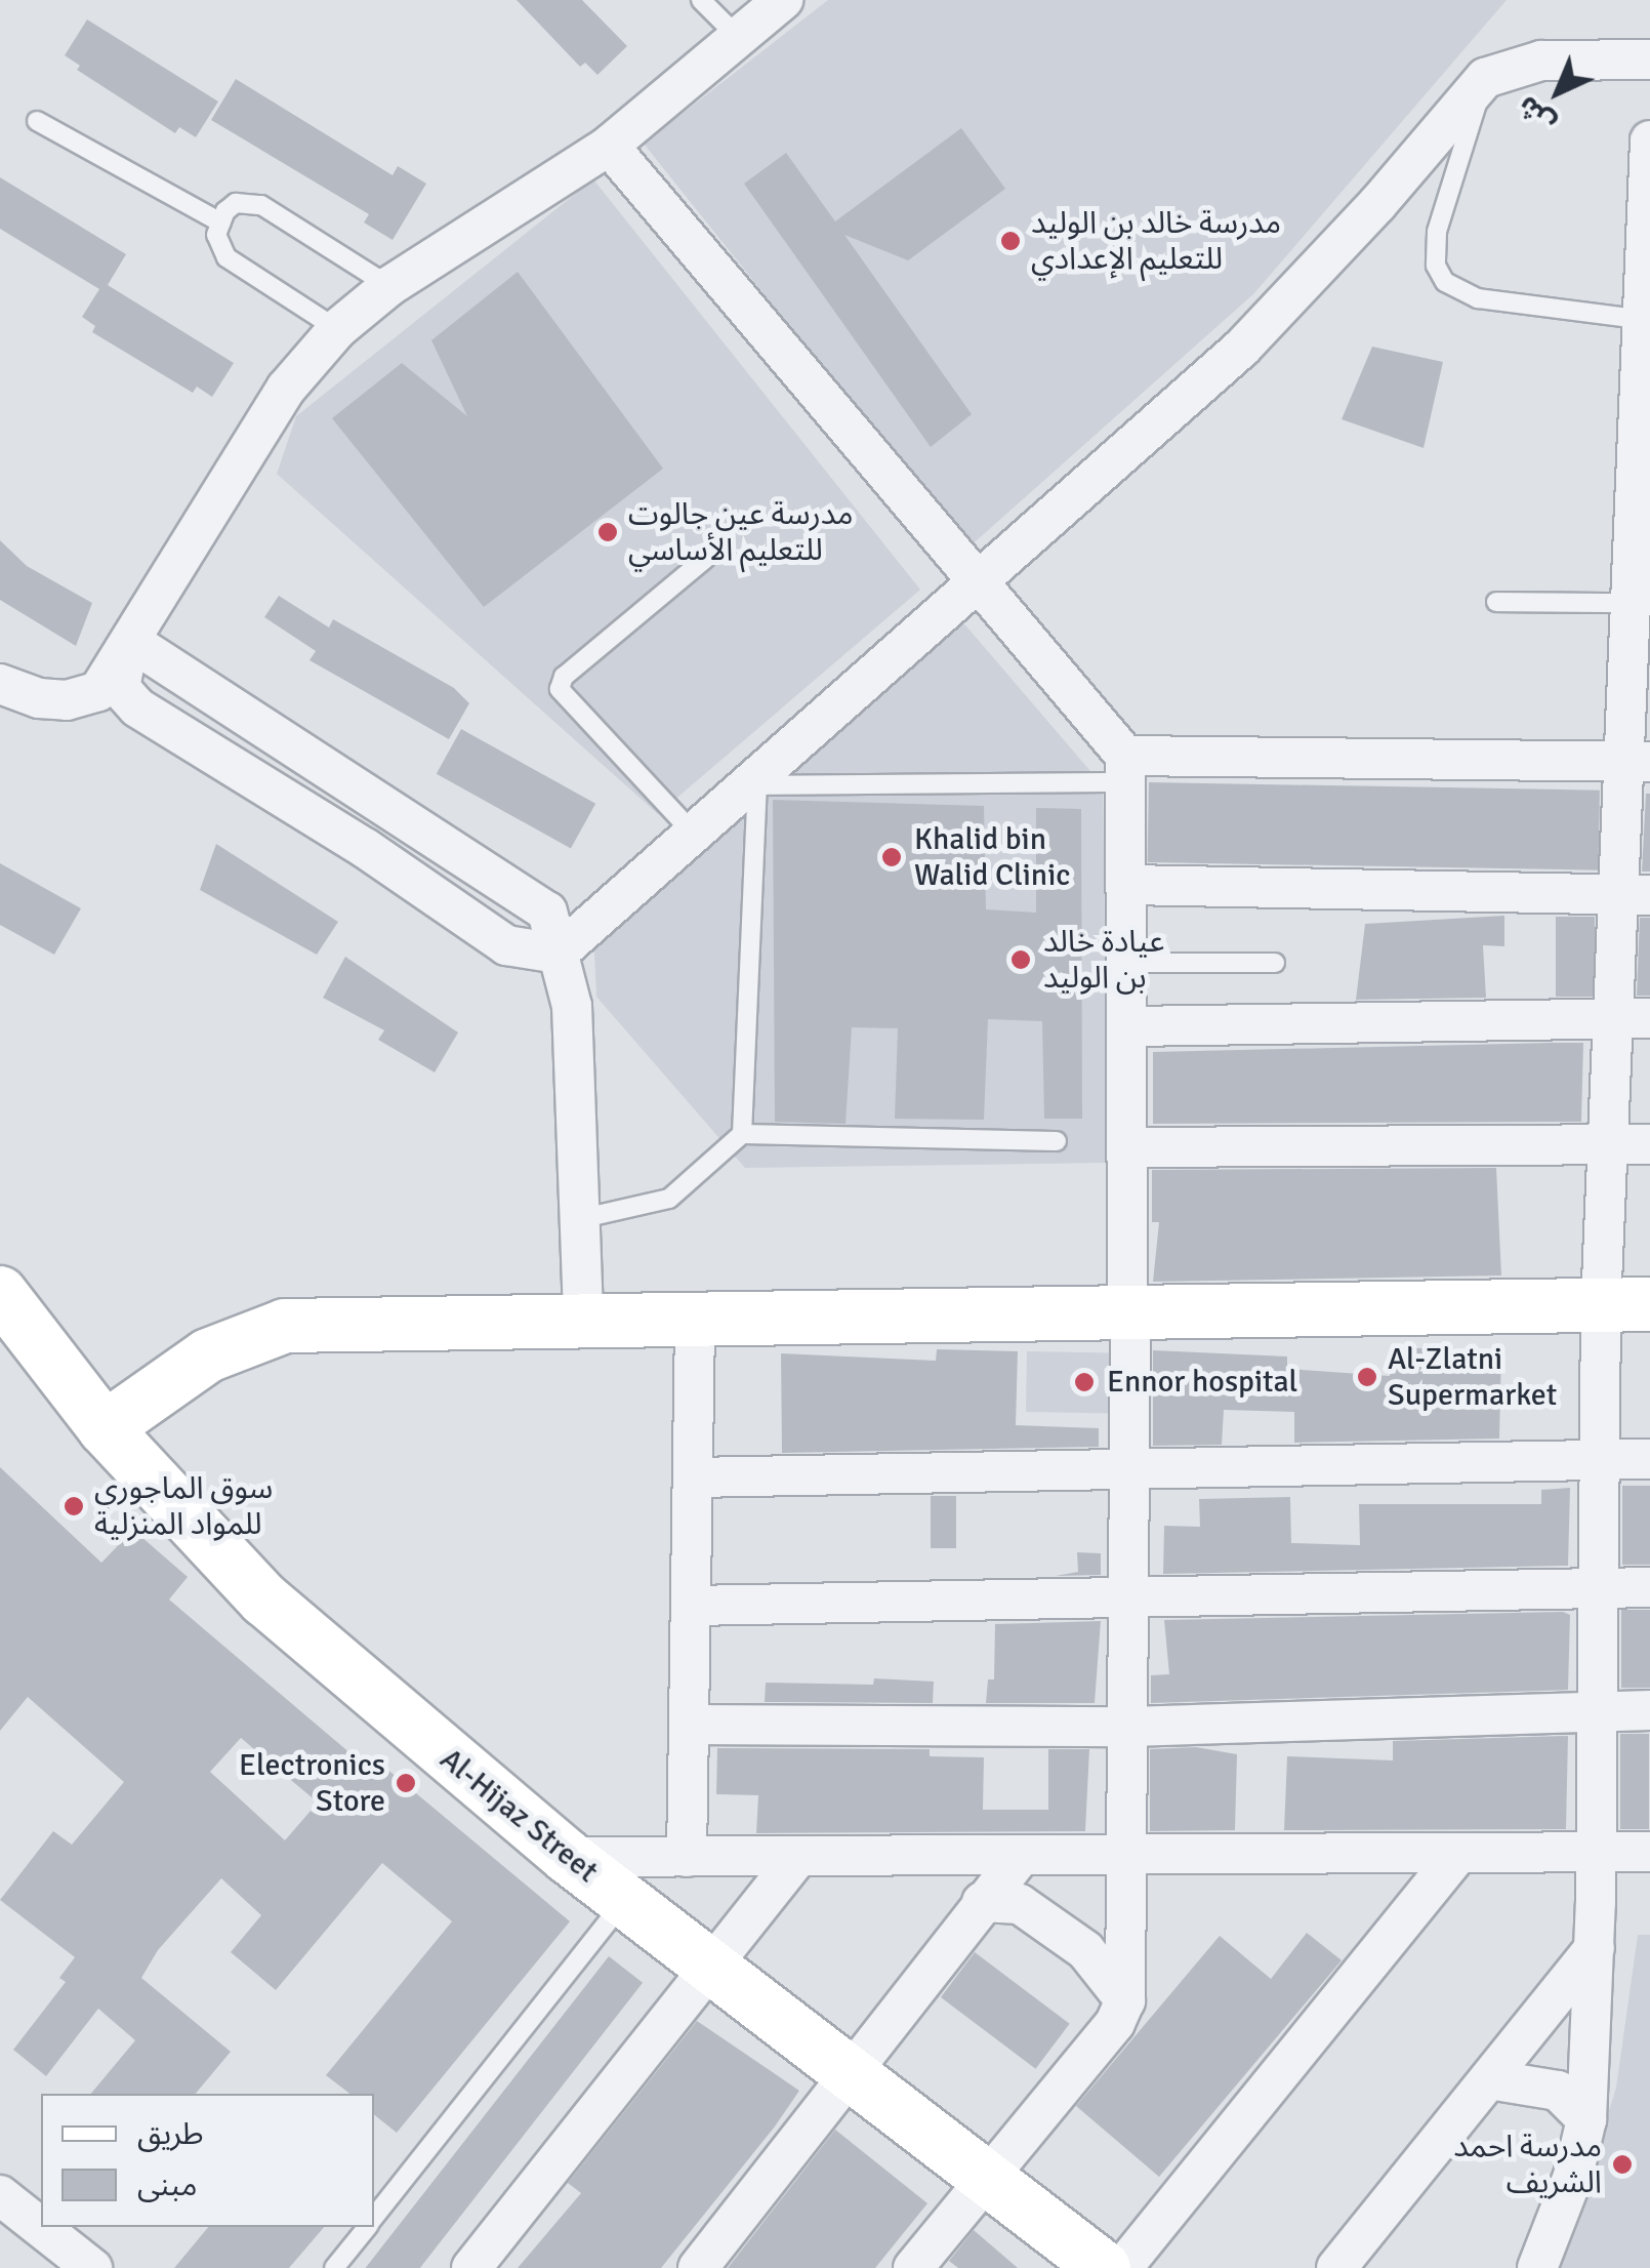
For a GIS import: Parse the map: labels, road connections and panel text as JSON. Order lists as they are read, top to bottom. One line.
{"streets":{"street":["Al-Hijaz Street"]},"places":["مدرسة خالد بن الوليد للتعليم الإعدادي","مدرسة عين جالوت للتعليم الأساسي","Khalid bin Walid Clinic","عيادة خالد بن الوليد","Al-Zlatni Supermarket","Ennor hospital","سوق الماجوري للمواد المنزلية","Electronics Store","مدرسة احمد الشريف"],"legend":["طريق","مبنى"],"north":"bottom left"}
